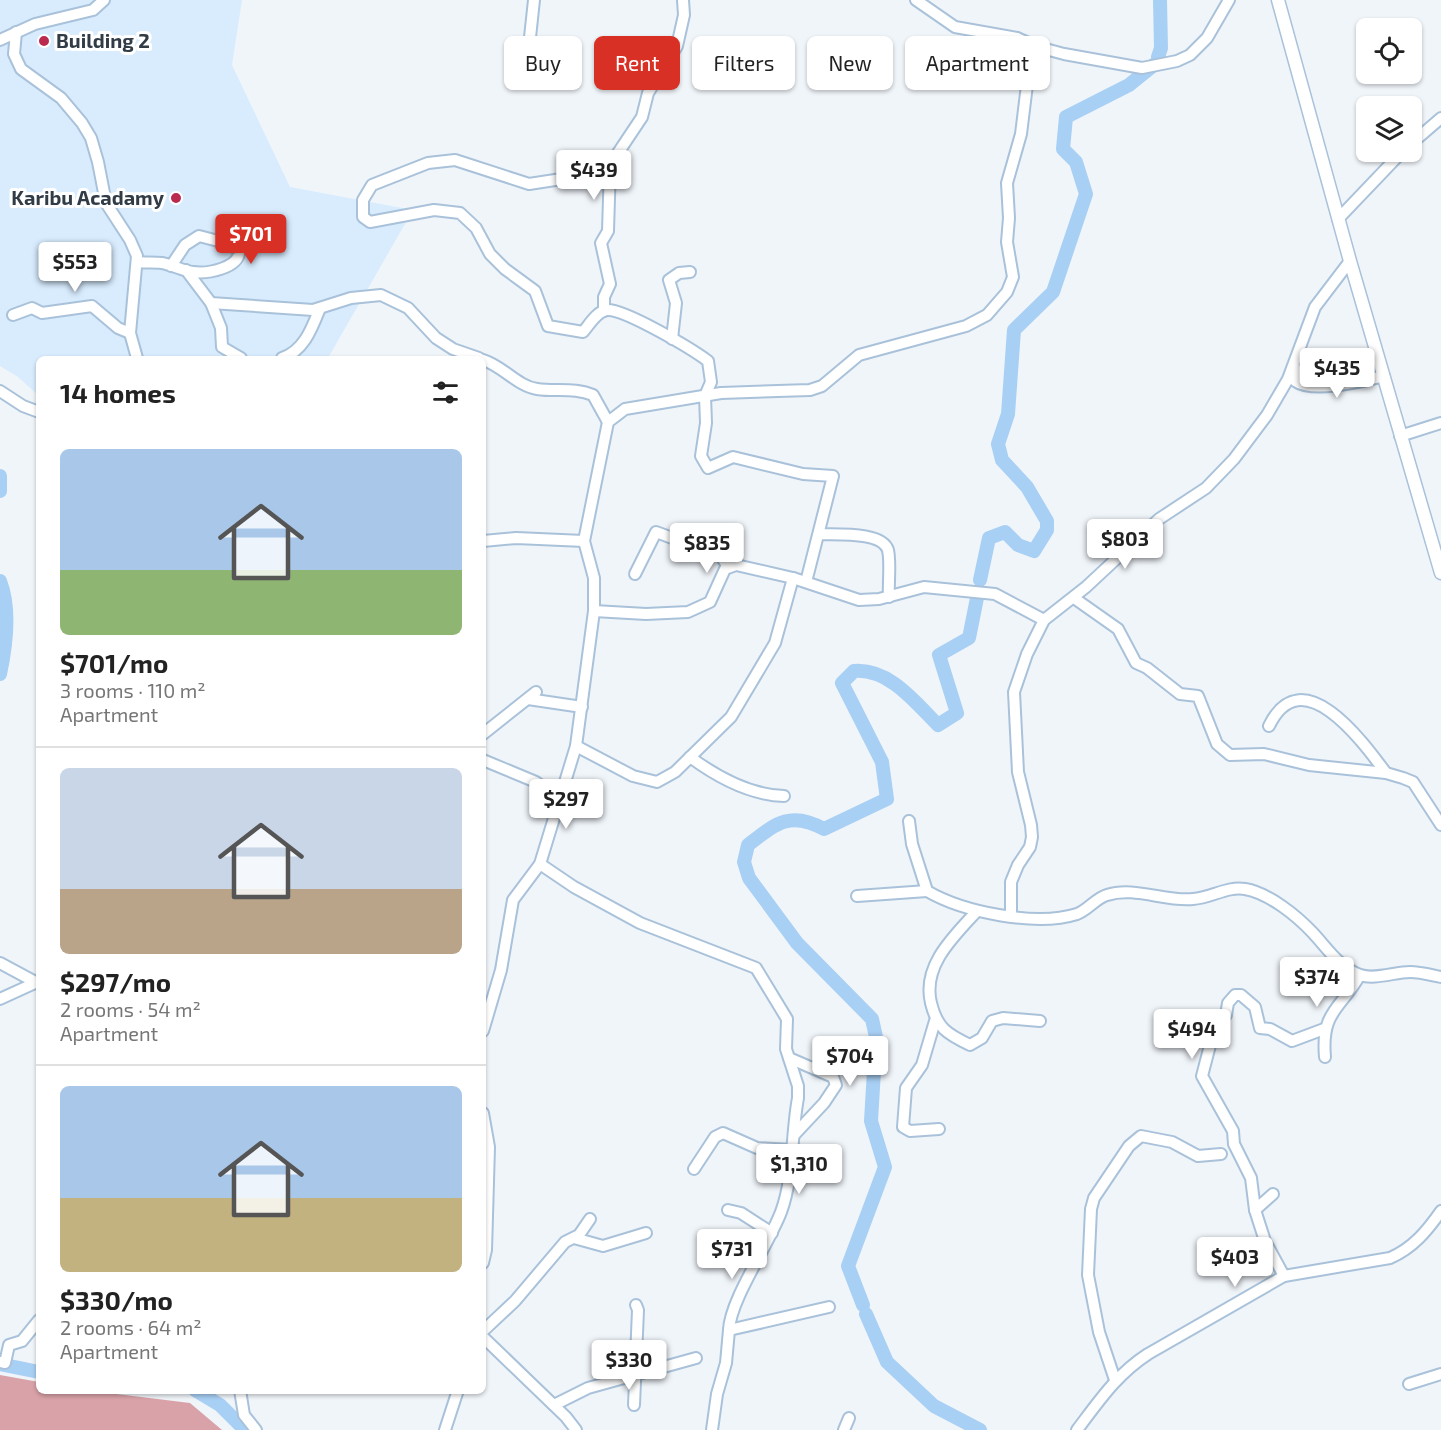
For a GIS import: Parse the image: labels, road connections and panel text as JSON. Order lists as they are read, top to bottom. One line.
{"places":["Building 2","Karibu Acadamy"],"page":{"chip":["Buy","Rent","Filters","New","Apartment"],"price":["$439","$701","$553","$435","$803","$835","$297","$374","$494","$704","$1,310","$731","$403","$330"],"heading":"14 homes","list":[{"name":"$701/mo","note":"3 rooms · 110 m² · Apartment"},{"name":"$297/mo","note":"2 rooms · 54 m² · Apartment"},{"name":"$330/mo","note":"2 rooms · 64 m² · Apartment"}]}}
